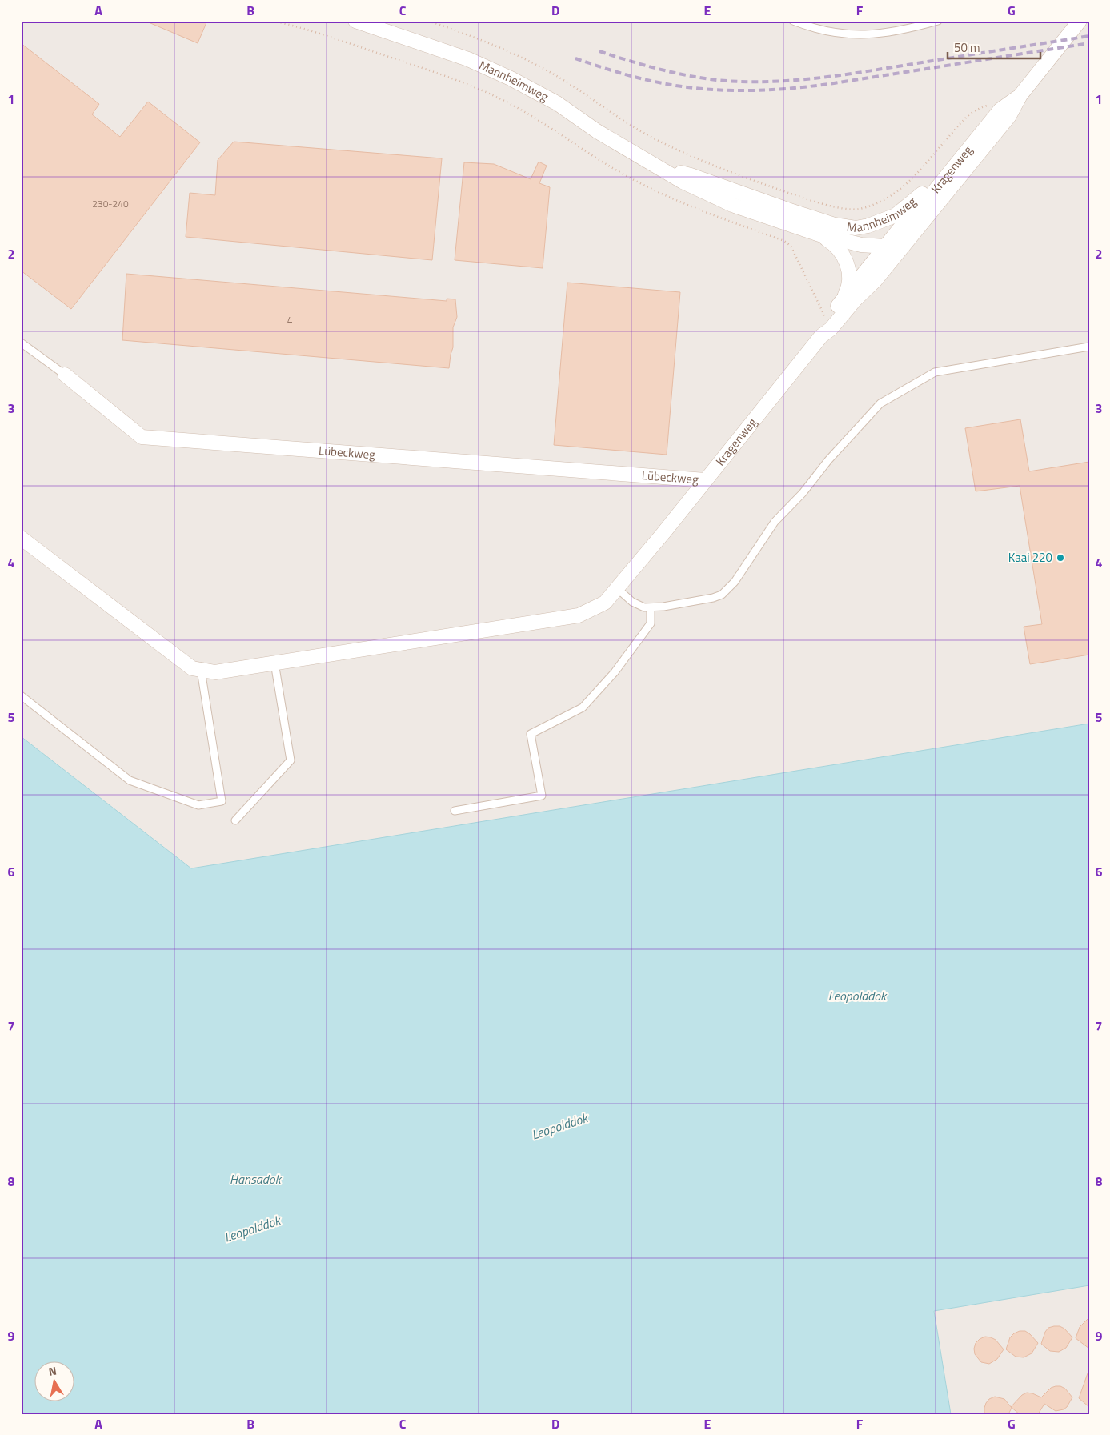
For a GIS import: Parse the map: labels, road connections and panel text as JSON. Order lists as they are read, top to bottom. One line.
{"streets":{"street":["Mannheimweg","Kragenweg","Lübeckweg"]},"crossings":[["Mannheimweg","Kragenweg"],["Kragenweg","Lübeckweg"]],"water":["Leopolddok","Hansadok"],"places":["Kaai 220"],"house_numbers":["230-240","4"],"scale_bar":"50 m","north":"top","grid":{"columns":["A","B","C","D","E","F","G"],"rows":["1","2","3","4","5","6","7","8","9"]}}
